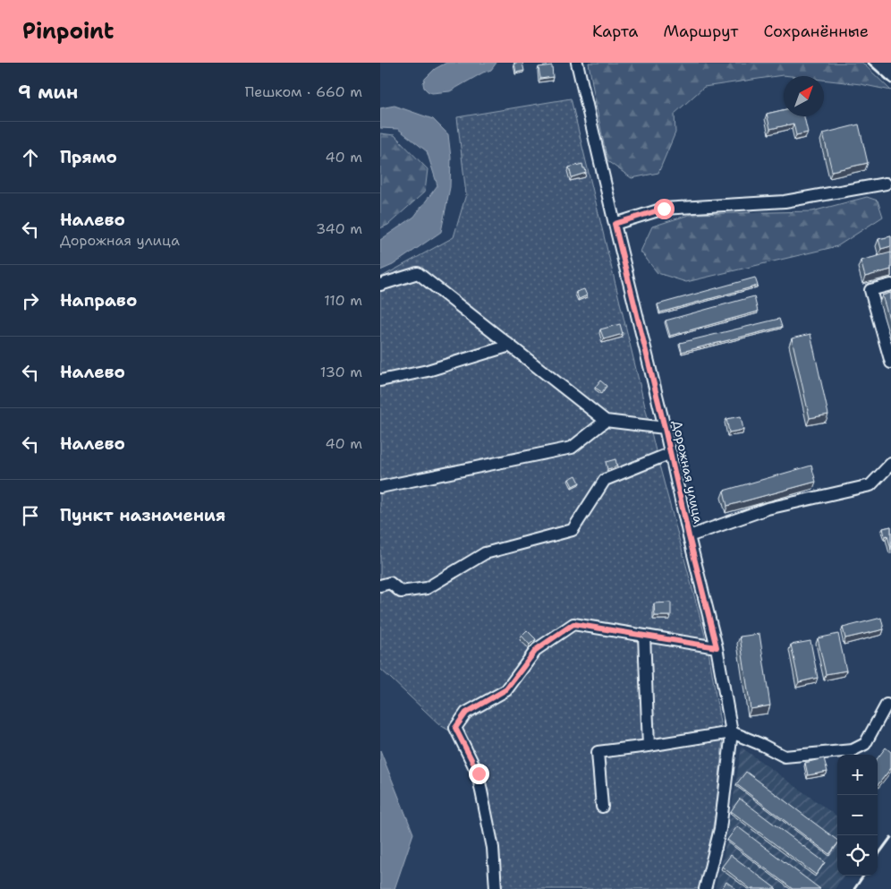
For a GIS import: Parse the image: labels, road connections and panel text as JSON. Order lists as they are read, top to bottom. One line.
{"streets":{"street":["Дорожная улица"]},"north":"top right","page":{"header":"Pinpoint","nav":["Карта","Маршрут","Сохранённые"],"heading":["9 мин","Пешком · 660 m"],"list":[["Прямо","40 m"],["Налево","Дорожная улица","340 m"],["Направо","110 m"],["Налево","130 m"],["Налево","40 m"],"Пункт назначения"],"map_buttons":["+","−"]}}
